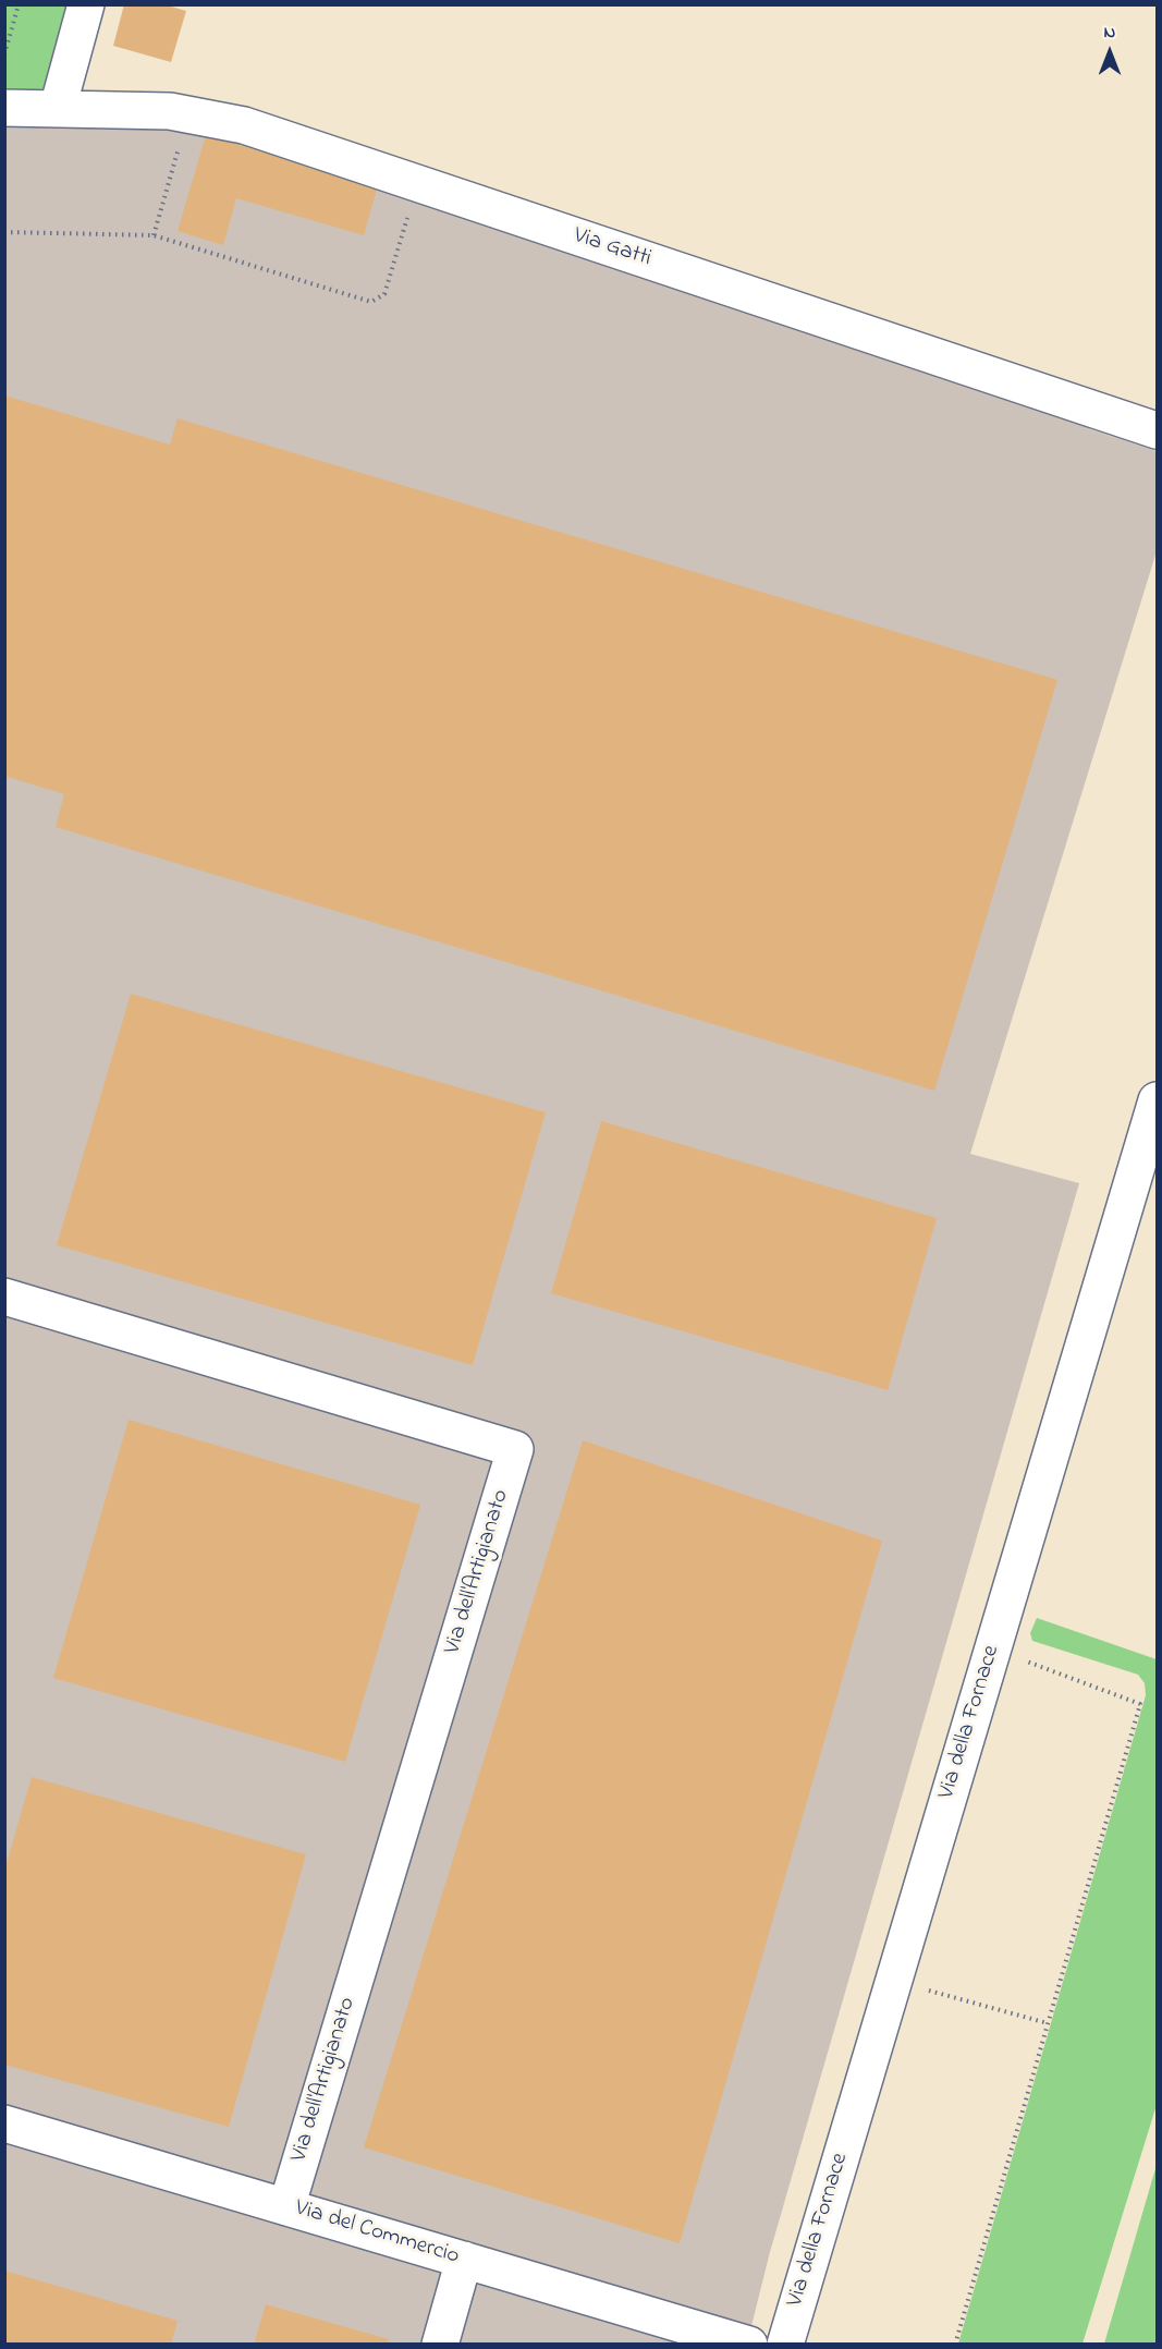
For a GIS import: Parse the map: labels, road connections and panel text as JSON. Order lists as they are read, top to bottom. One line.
{"streets":{"street":["Via Gatti","Via dell'Artigianato","Via della Fornace","Via del Commercio"]},"crossings":[["Via dell'Artigianato","Via del Commercio"]],"north":"top"}
